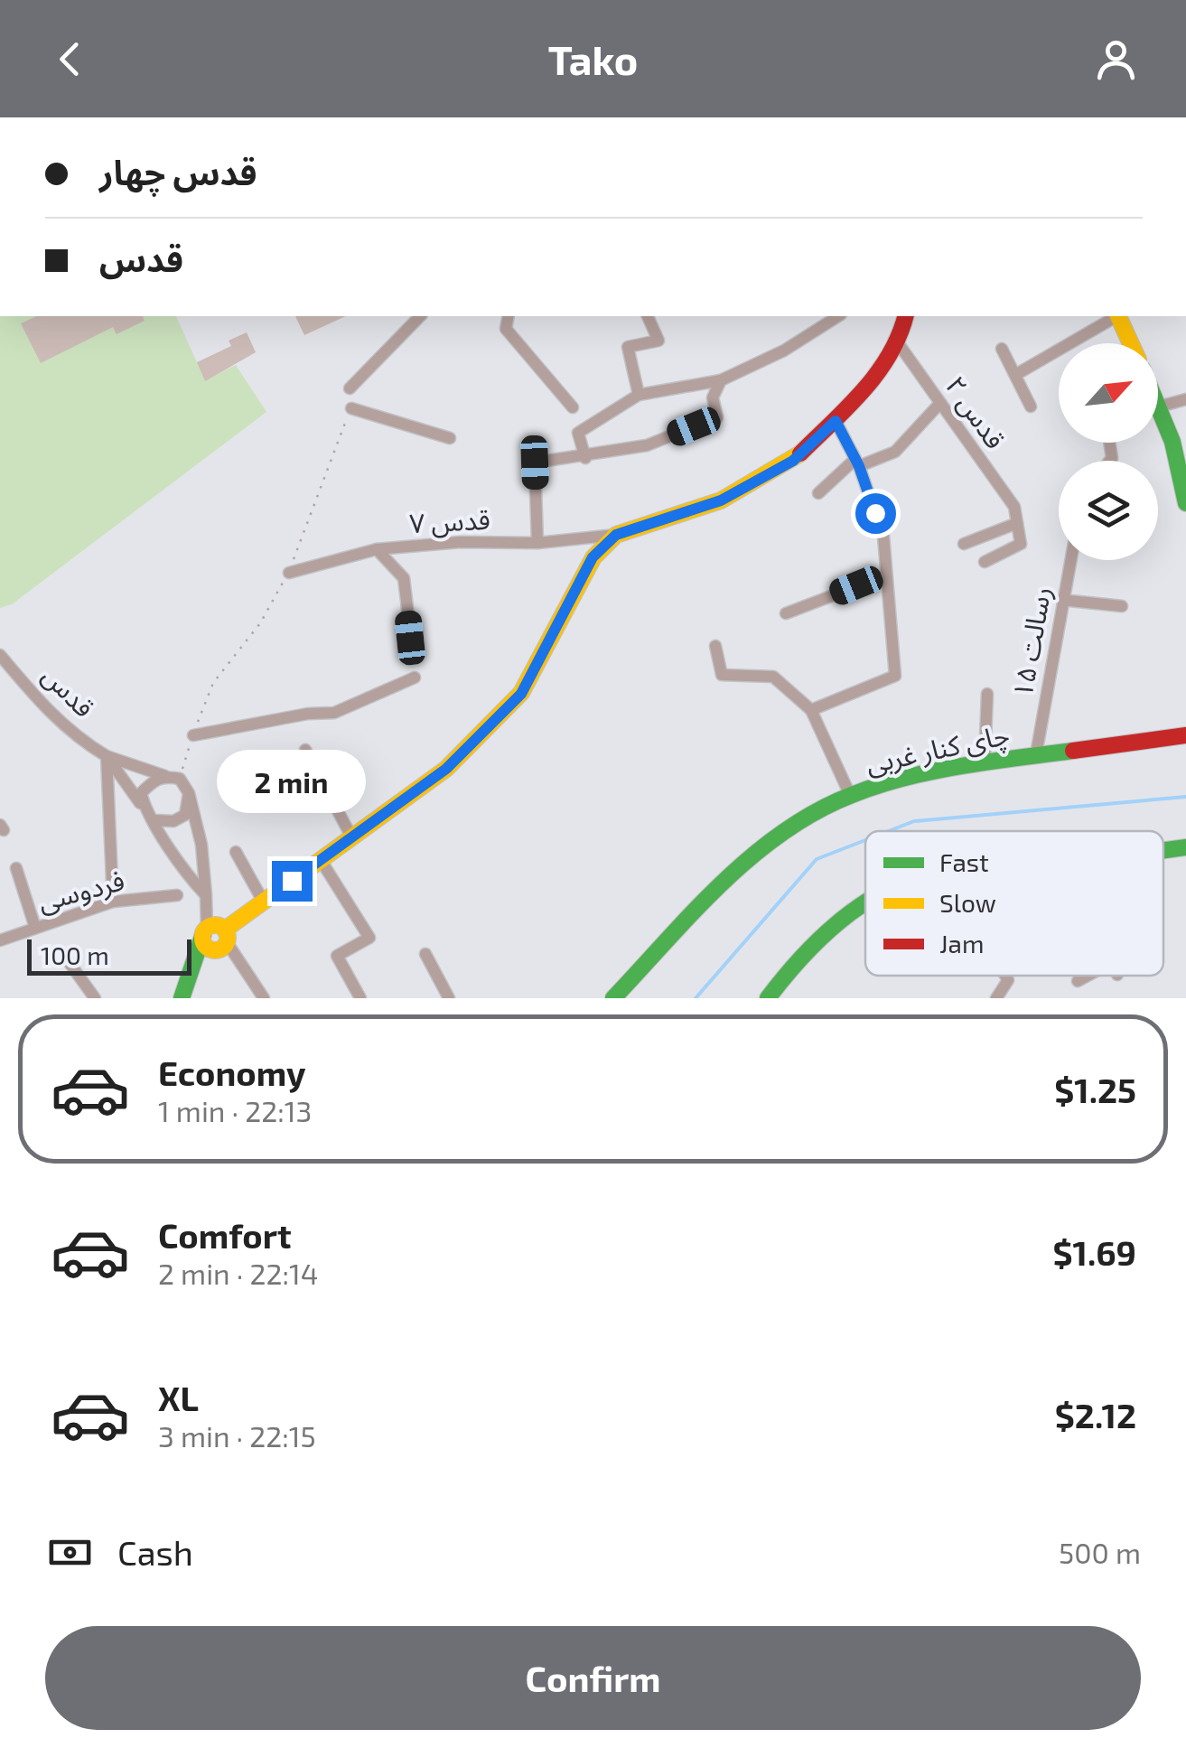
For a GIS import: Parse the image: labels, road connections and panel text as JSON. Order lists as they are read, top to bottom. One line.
{"streets":{"street":["قدس ۲","قدس ۷","رسالت ۱۵","قدس","چای کنار غربی","فردوسی"]},"crossings":[["رسالت ۱۵","چای کنار غربی"]],"legend":["Fast","Slow","Jam"],"scale_bar":"100 m","north":"top right","page":{"header":"Tako","banner":["قدس چهار","قدس"],"bubble":"2 min","scale":"100 m","list":[{"name":"Economy","note":"1 min · 22:13","value":"$1.25"},{"name":"Comfort","note":"2 min · 22:14","value":"$1.69"},{"name":"XL","note":"3 min · 22:15","value":"$2.12"}],"pay":["Cash","500 m"],"buttons":"Confirm"}}
